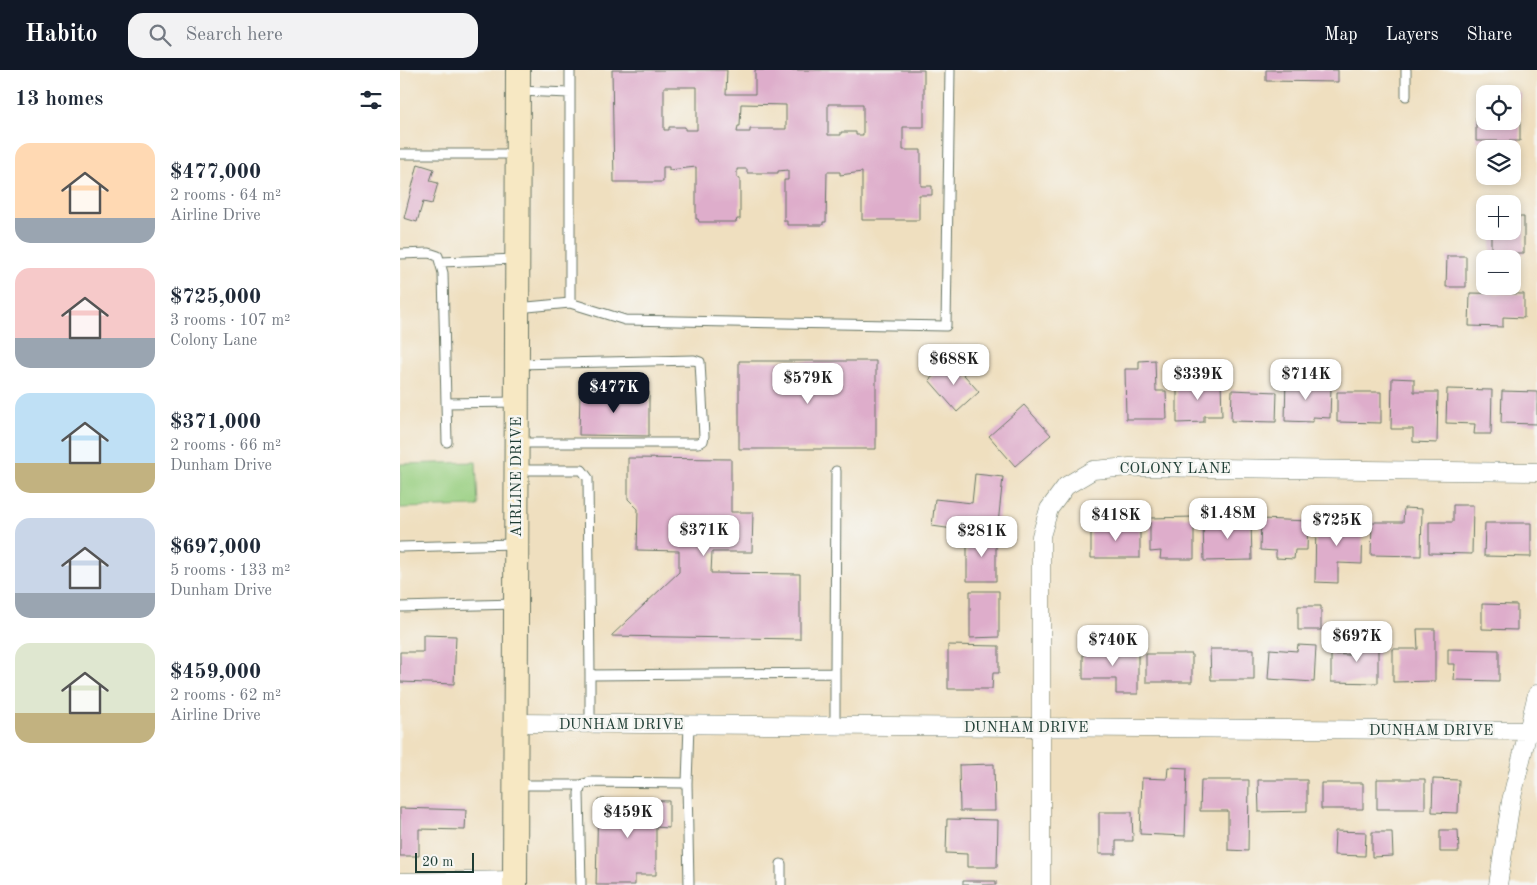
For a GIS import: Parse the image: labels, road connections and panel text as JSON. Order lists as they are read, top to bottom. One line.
{"streets":{"main road":["AIRLINE DRIVE"],"street":["COLONY LANE","DUNHAM DRIVE"]},"crossings":[["COLONY LANE","DUNHAM DRIVE"],["AIRLINE DRIVE","DUNHAM DRIVE"]],"scale_bar":"20 m","page":{"header":"Habito","search":"Search here","nav":["Map","Layers","Share"],"heading":"13 homes","map_buttons":["+","−"],"list":[{"name":"$477,000","note":"2 rooms · 64 m² · Airline Drive"},{"name":"$725,000","note":"3 rooms · 107 m² · Colony Lane"},{"name":"$371,000","note":"2 rooms · 66 m² · Dunham Drive"},{"name":"$697,000","note":"5 rooms · 133 m² · Dunham Drive"},{"name":"$459,000","note":"2 rooms · 62 m² · Airline Drive"}],"price":["$688K","$339K","$714K","$579K","$477K","$1.48M","$418K","$725K","$371K","$281K","$697K","$740K","$459K"],"scale":"20 m"}}
